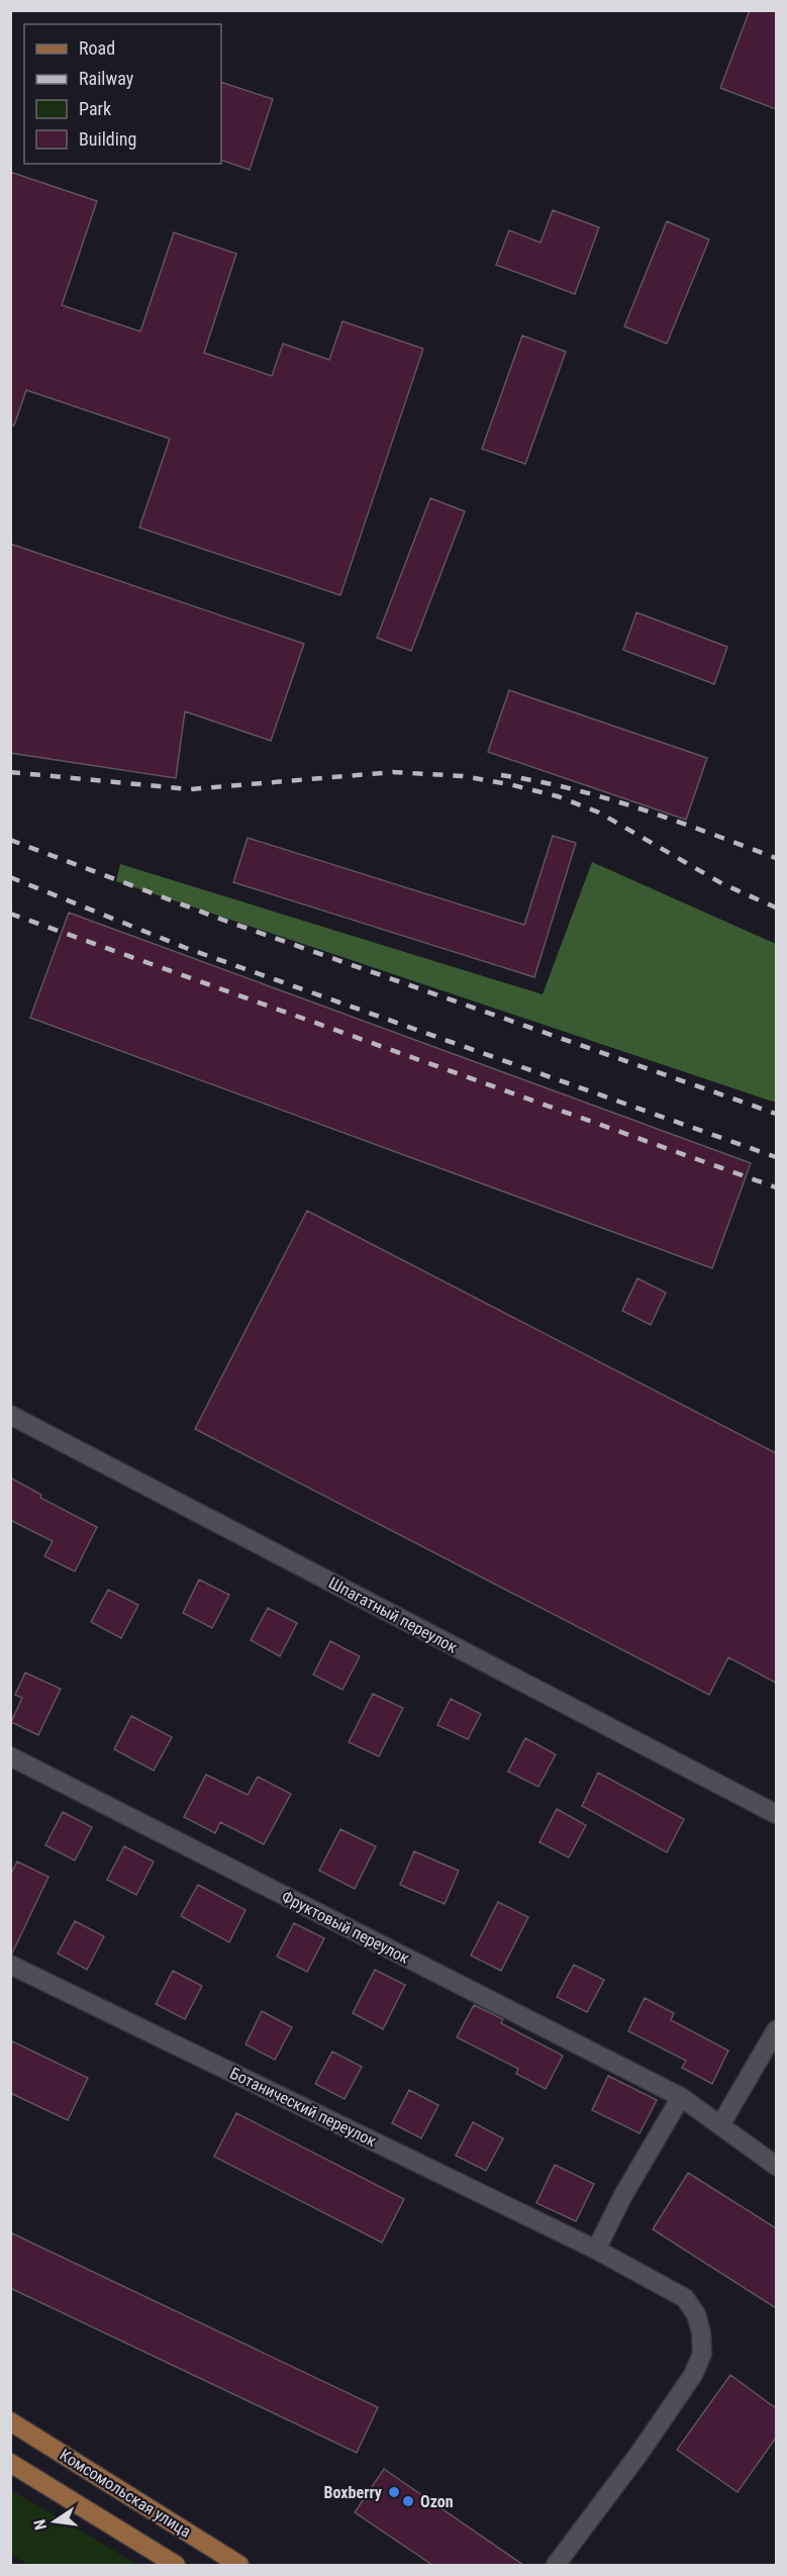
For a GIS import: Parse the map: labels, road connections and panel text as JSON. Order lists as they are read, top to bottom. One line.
{"streets":{"main road":["Комсомольская улица"],"street":["Шпагатный переулок","Фруктовый переулок","Ботанический переулок"]},"places":["Boxberry","Ozon"],"legend":["Road","Railway","Park","Building"],"north":"left"}
